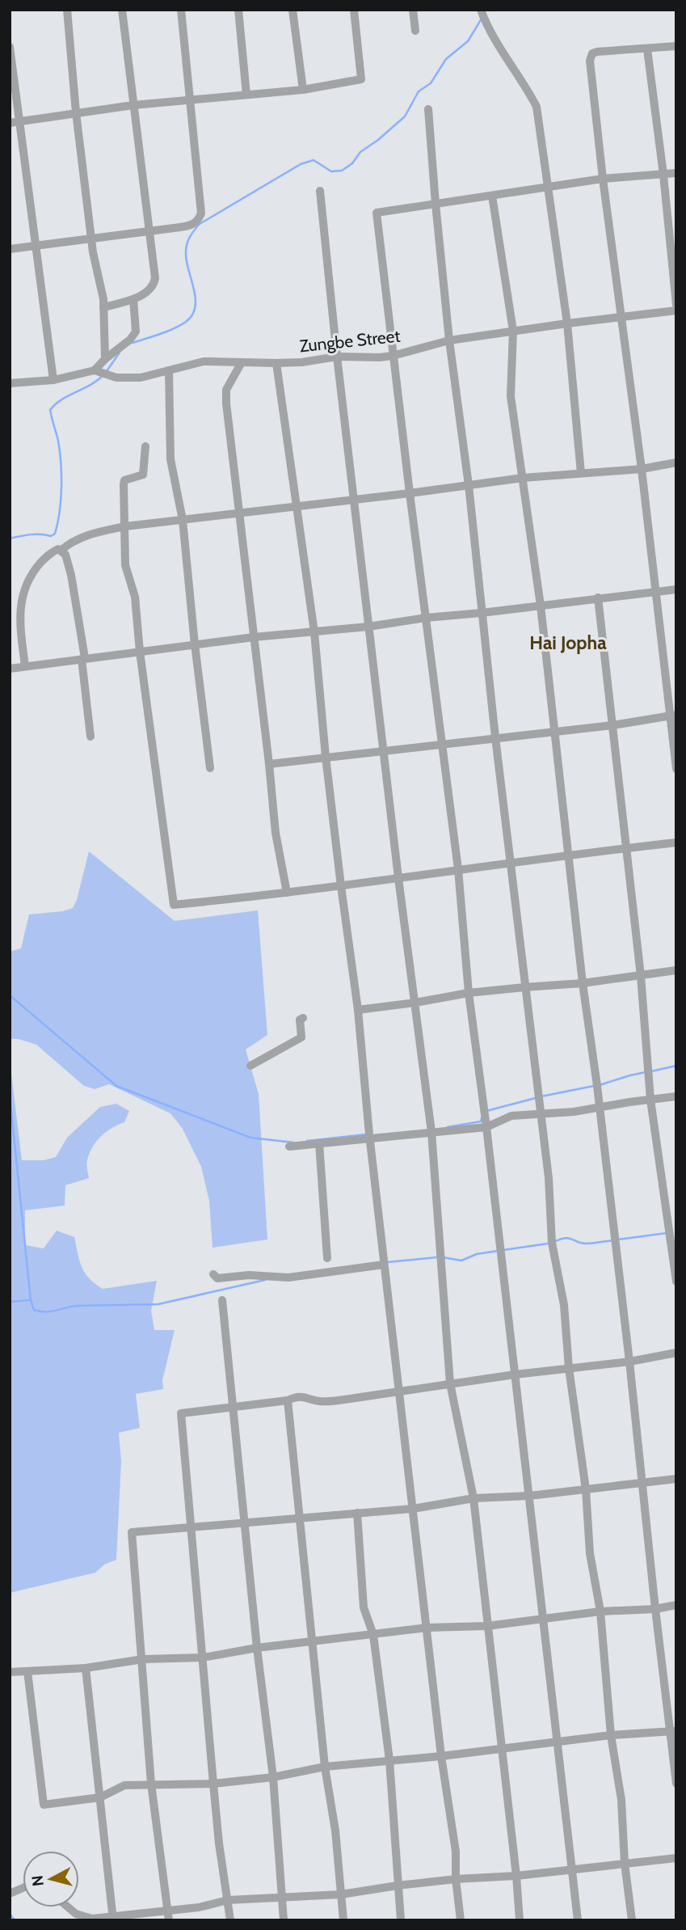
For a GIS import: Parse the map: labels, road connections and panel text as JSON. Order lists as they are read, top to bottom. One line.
{"streets":{"street":["Zungbe Street"]},"districts":["Hai Jopha"],"north":"left"}
